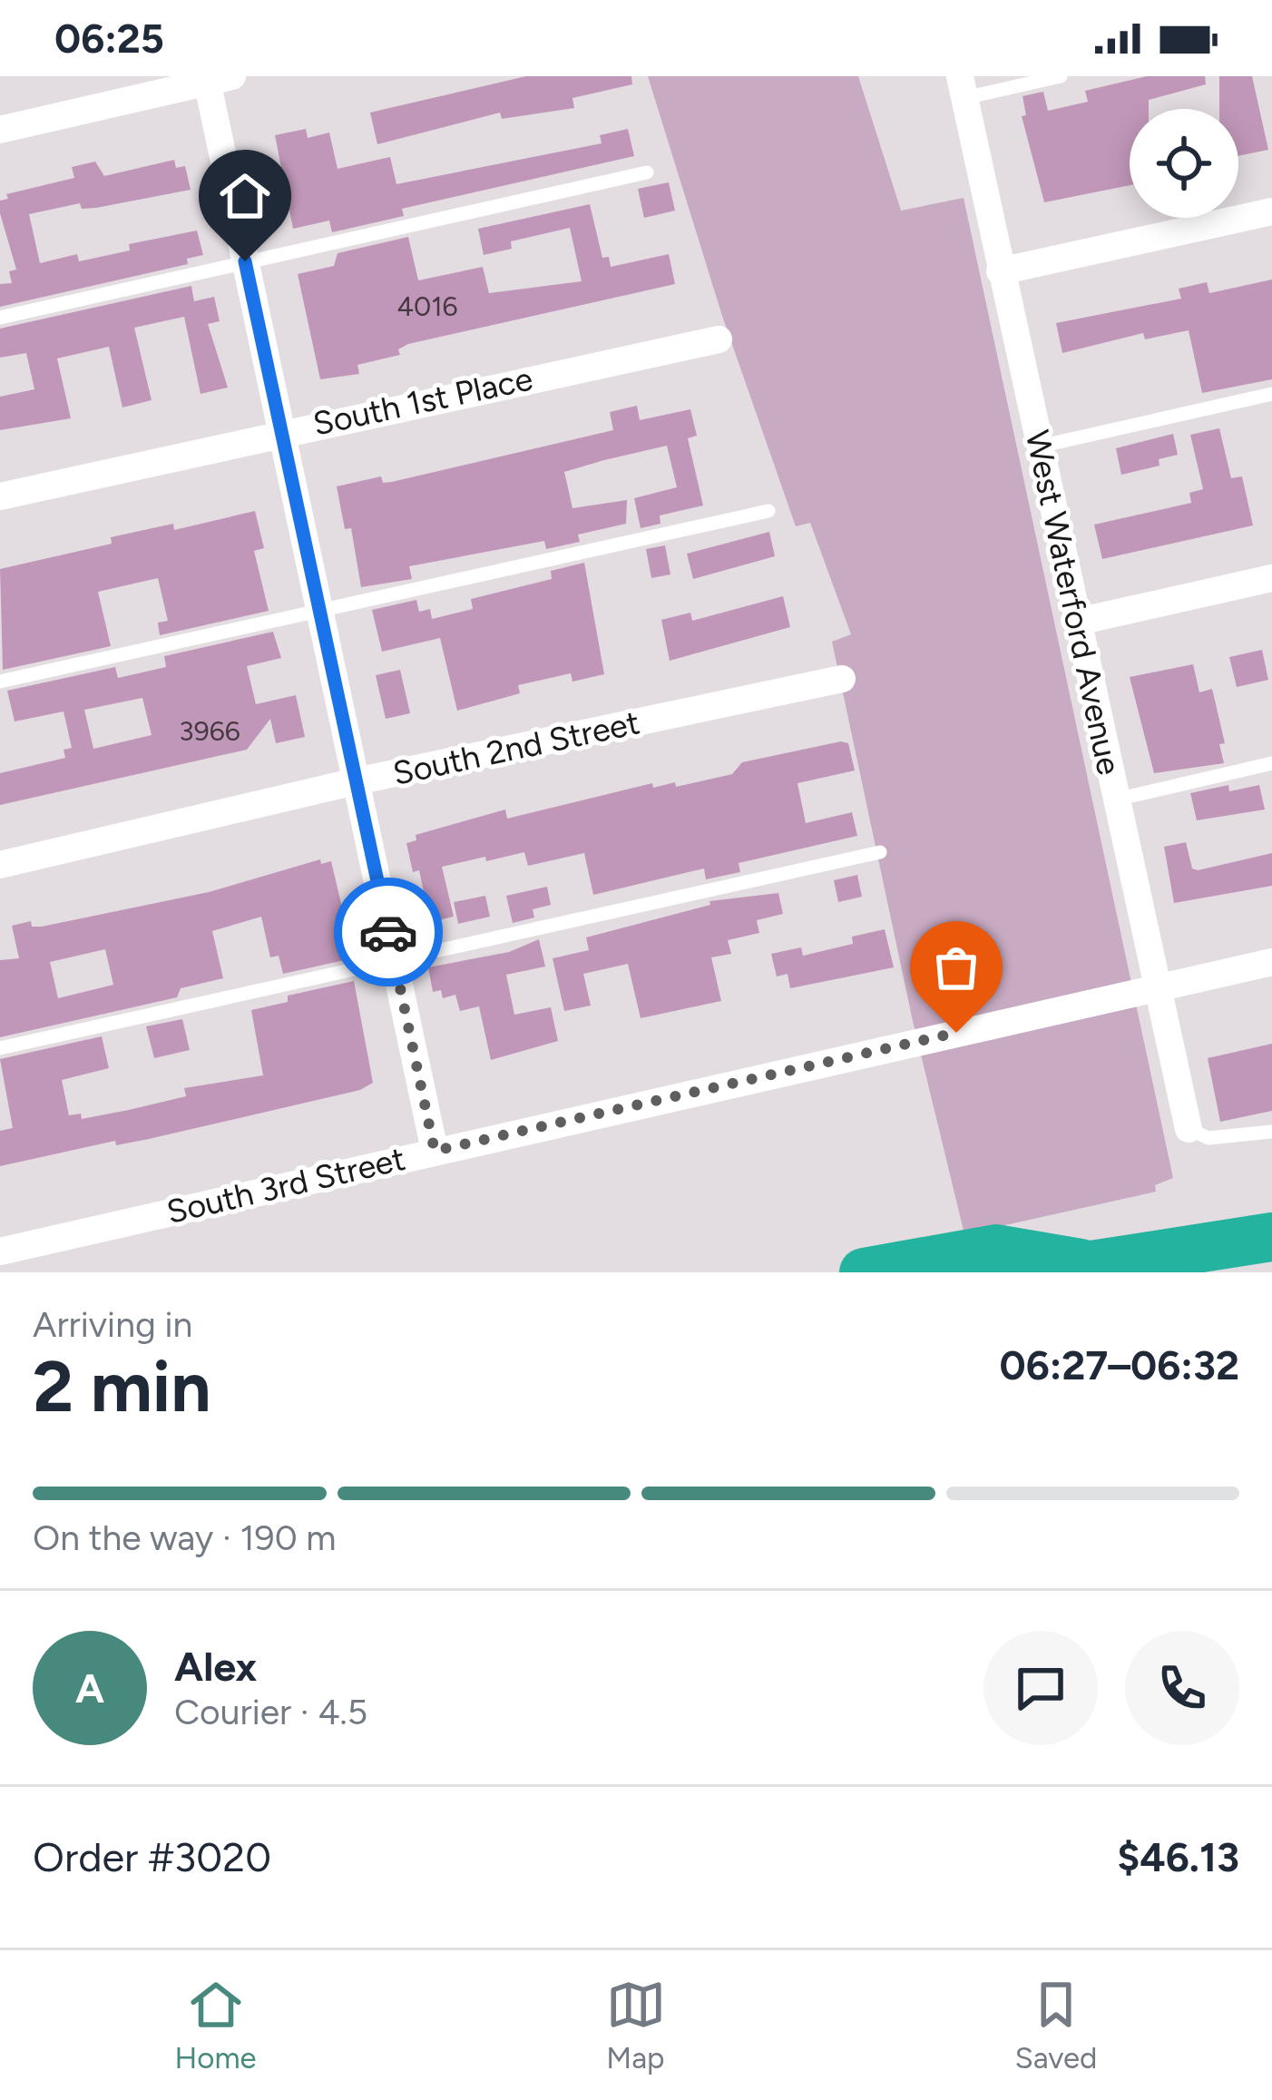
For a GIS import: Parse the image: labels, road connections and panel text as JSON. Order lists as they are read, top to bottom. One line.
{"streets":{"street":["South 1st Place","West Waterford Avenue","South 2nd Street","South 3rd Street"]},"crossings":[["West Waterford Avenue","South 3rd Street"]],"house_numbers":["4016","3966"],"page":{"status":"06:25","heading":["2 min","Arriving in","06:27–06:32"],"panel":["Alex","Courier · 4.5","Order #3020","$46.13"],"bar":"On the way · 190 m","round":"A","tabs":["Home","Map","Saved"]}}
